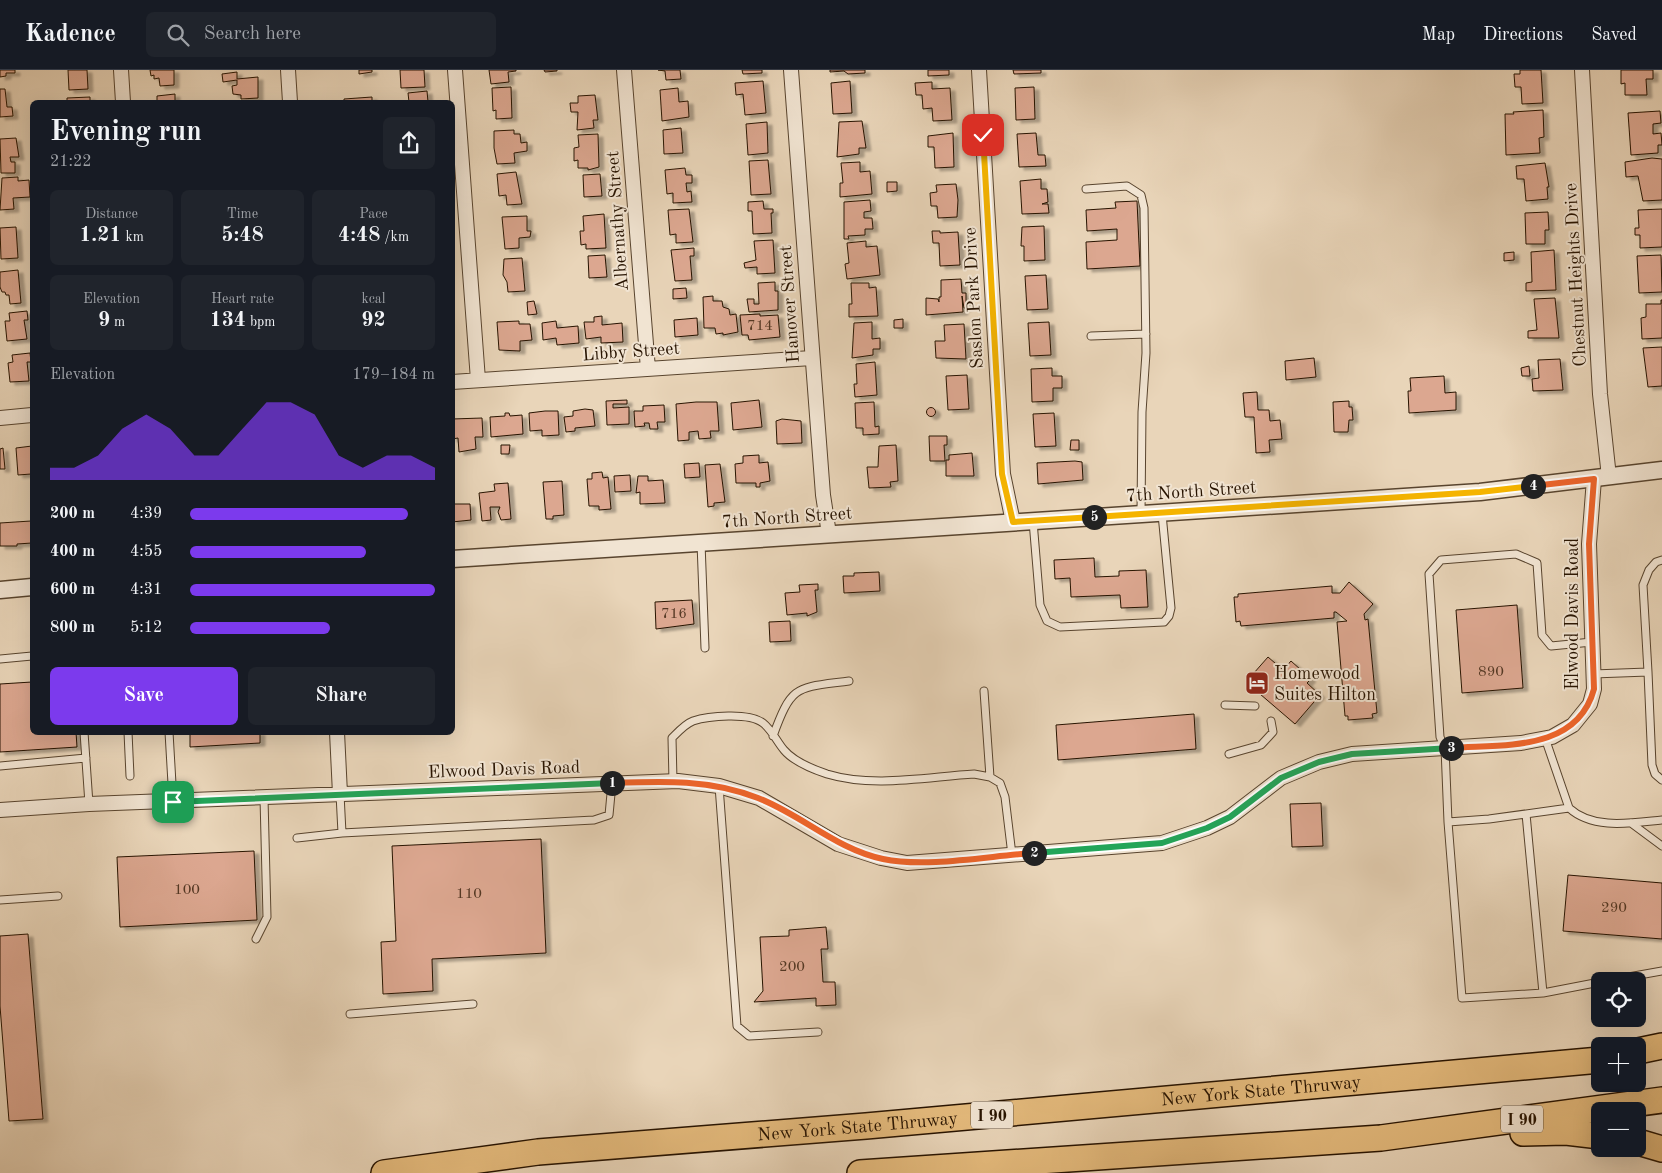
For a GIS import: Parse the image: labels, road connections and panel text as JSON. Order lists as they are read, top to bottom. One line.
{"streets":{"highway":["New York State Thruway","I 90"],"street":["Albernathy Street","Chestnut Heights Drive","Saslon Park Drive","Hanover Street","Libby Street","7th North Street","Elwood Davis Road"]},"crossings":[["Albernathy Street","Libby Street"],["Chestnut Heights Drive","7th North Street"],["Chestnut Heights Drive","Elwood Davis Road"],["Saslon Park Drive","7th North Street"],["Hanover Street","Libby Street"],["Hanover Street","7th North Street"],["7th North Street","Elwood Davis Road"]],"places":{"hotel":["Homewood Suites Hilton"]},"house_numbers":["714","716","890","100","110","290","200"],"page":{"header":"Kadence","search":"Search here","nav":["Map","Directions","Saved"],"heading":["Evening run","21:22"],"stats":[["Distance","1.21 km"],["Time","5:48"],["Pace","4:48 /km"],["Elevation","9 m"],["Heart rate","134 bpm"],["kcal","92"]],"chart":["Elevation","179–184 m"],"pins":["4","5","3","1","2"],"list":[{"name":"200 m","note":"4:39"},{"name":"400 m","note":"4:55"},{"name":"600 m","note":"4:31"},{"name":"800 m","note":"5:12"}],"buttons":["Save","Share"],"map_buttons":["+","−"]}}
